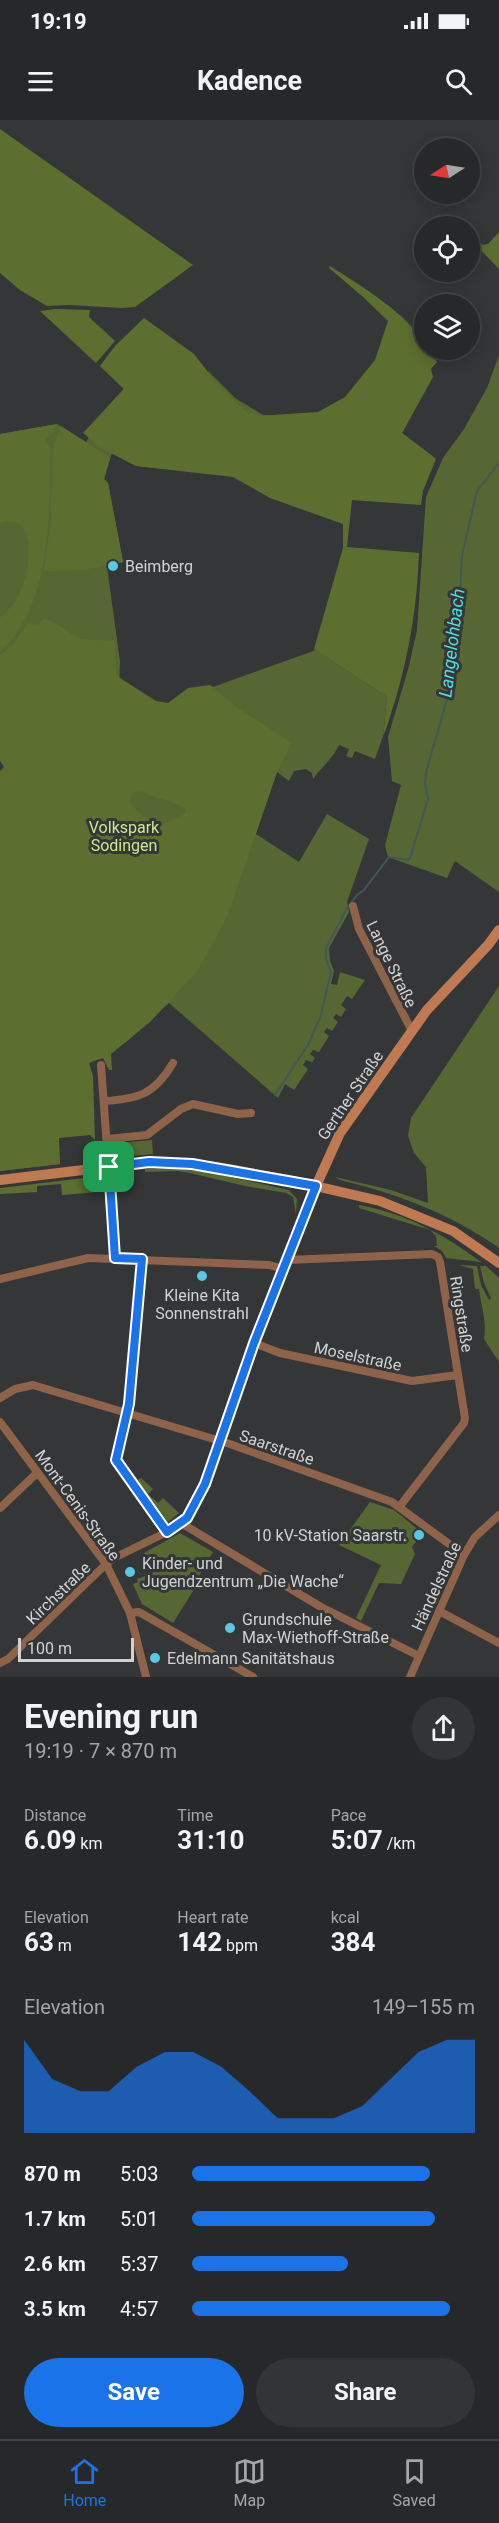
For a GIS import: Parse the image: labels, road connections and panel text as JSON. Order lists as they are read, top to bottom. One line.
{"streets":{"main road":["Gerther Straße"],"street":["Lange Straße","Ringstraße","Moselstraße","Saarstraße","Mont-Cenis-Straße","Händelstraße","Kirchstraße"]},"crossings":[["Lange Straße","Gerther Straße"],["Gerther Straße","Ringstraße"],["Gerther Straße","Moselstraße"],["Gerther Straße","Saarstraße"],["Gerther Straße","Mont-Cenis-Straße"],["Gerther Straße","Kirchstraße"],["Ringstraße","Moselstraße"],["Ringstraße","Saarstraße"],["Saarstraße","Händelstraße"],["Mont-Cenis-Straße","Kirchstraße"]],"water":["Langelohbach"],"parks":["Volkspark Sodingen"],"places":["Beimberg","Kleine Kita Sonnenstrahl","10 kV-Station Saarstr.","Kinder- und Jugendzentrum „Die Wache“","Grundschule Max-Wiethoff-Straße","Edelmann Sanitätshaus"],"scale_bar":"100 m","north":"left","page":{"status":"19:19","header":"Kadence","scale":"100 m","heading":["Evening run","19:19 · 7 × 870 m"],"stats":[["Distance","6.09 km"],["Time","31:10"],["Pace","5:07 /km"],["Elevation","63 m"],["Heart rate","142 bpm"],["kcal","384"]],"chart":["Elevation","149–155 m"],"list":[{"name":"870 m","note":"5:03"},{"name":"1.7 km","note":"5:01"},{"name":"2.6 km","note":"5:37"},{"name":"3.5 km","note":"4:57"}],"buttons":["Save","Share"],"tabs":["Home","Map","Saved"]}}
